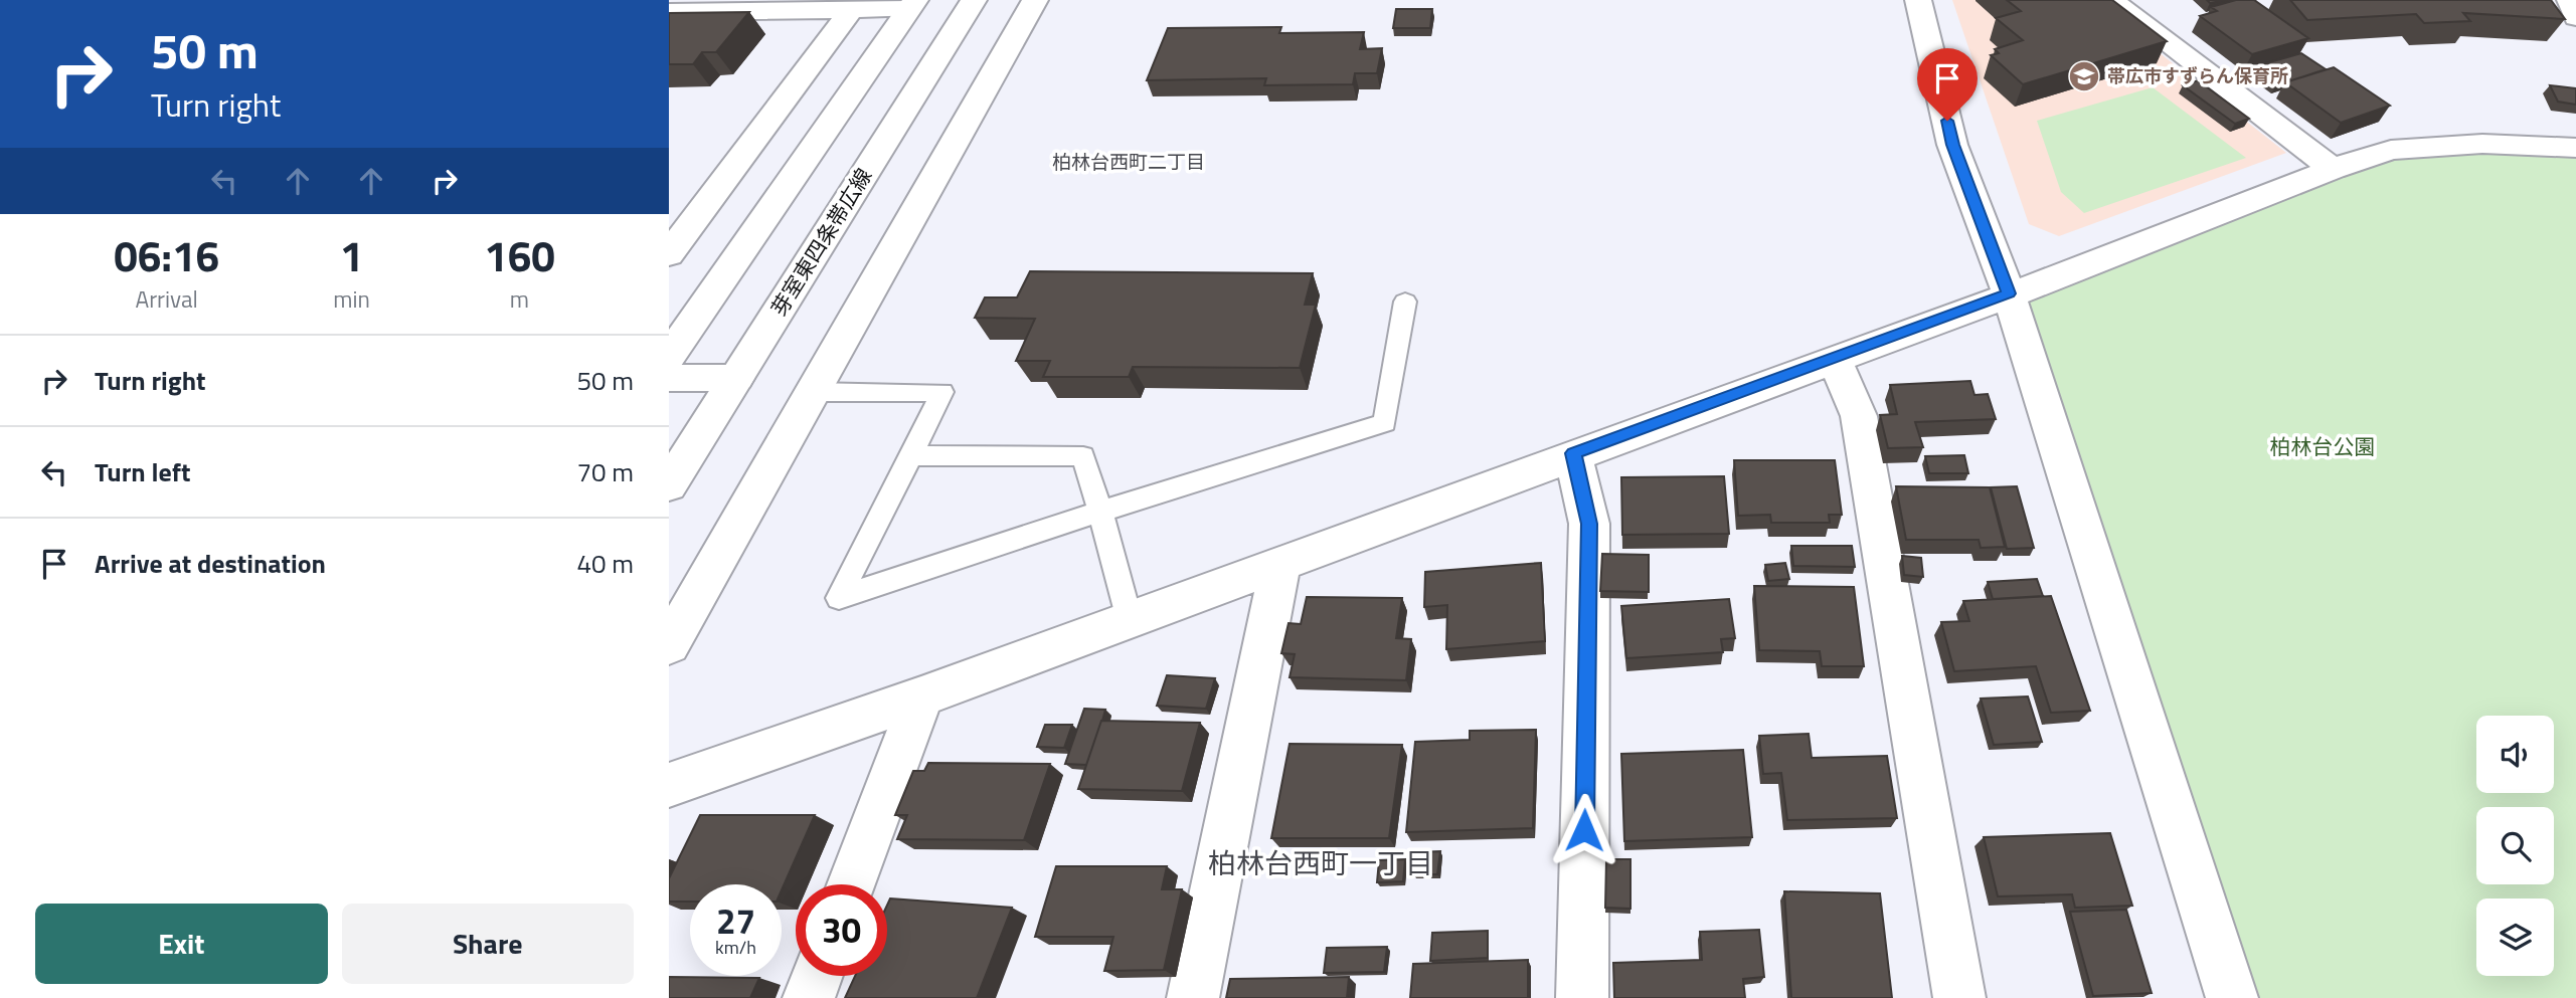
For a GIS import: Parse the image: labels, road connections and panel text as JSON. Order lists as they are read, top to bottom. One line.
{"streets":{"street":["芽室東四条帯広線"]},"districts":["柏林台西町二丁目","柏林台西町一丁目"],"parks":["柏林台公園"],"places":{"school or university":["帯広市すずらん保育所"]},"page":{"turn":["50 m","Turn right"],"eta":["06:16","Arrival","1","min","160","m"],"list":[{"name":"Turn right","value":"50 m"},{"name":"Turn left","value":"70 m"},{"name":"Arrive at destination","value":"40 m"}],"speed":"27 km/h","limit":"30","buttons":["Exit","Share"]}}
